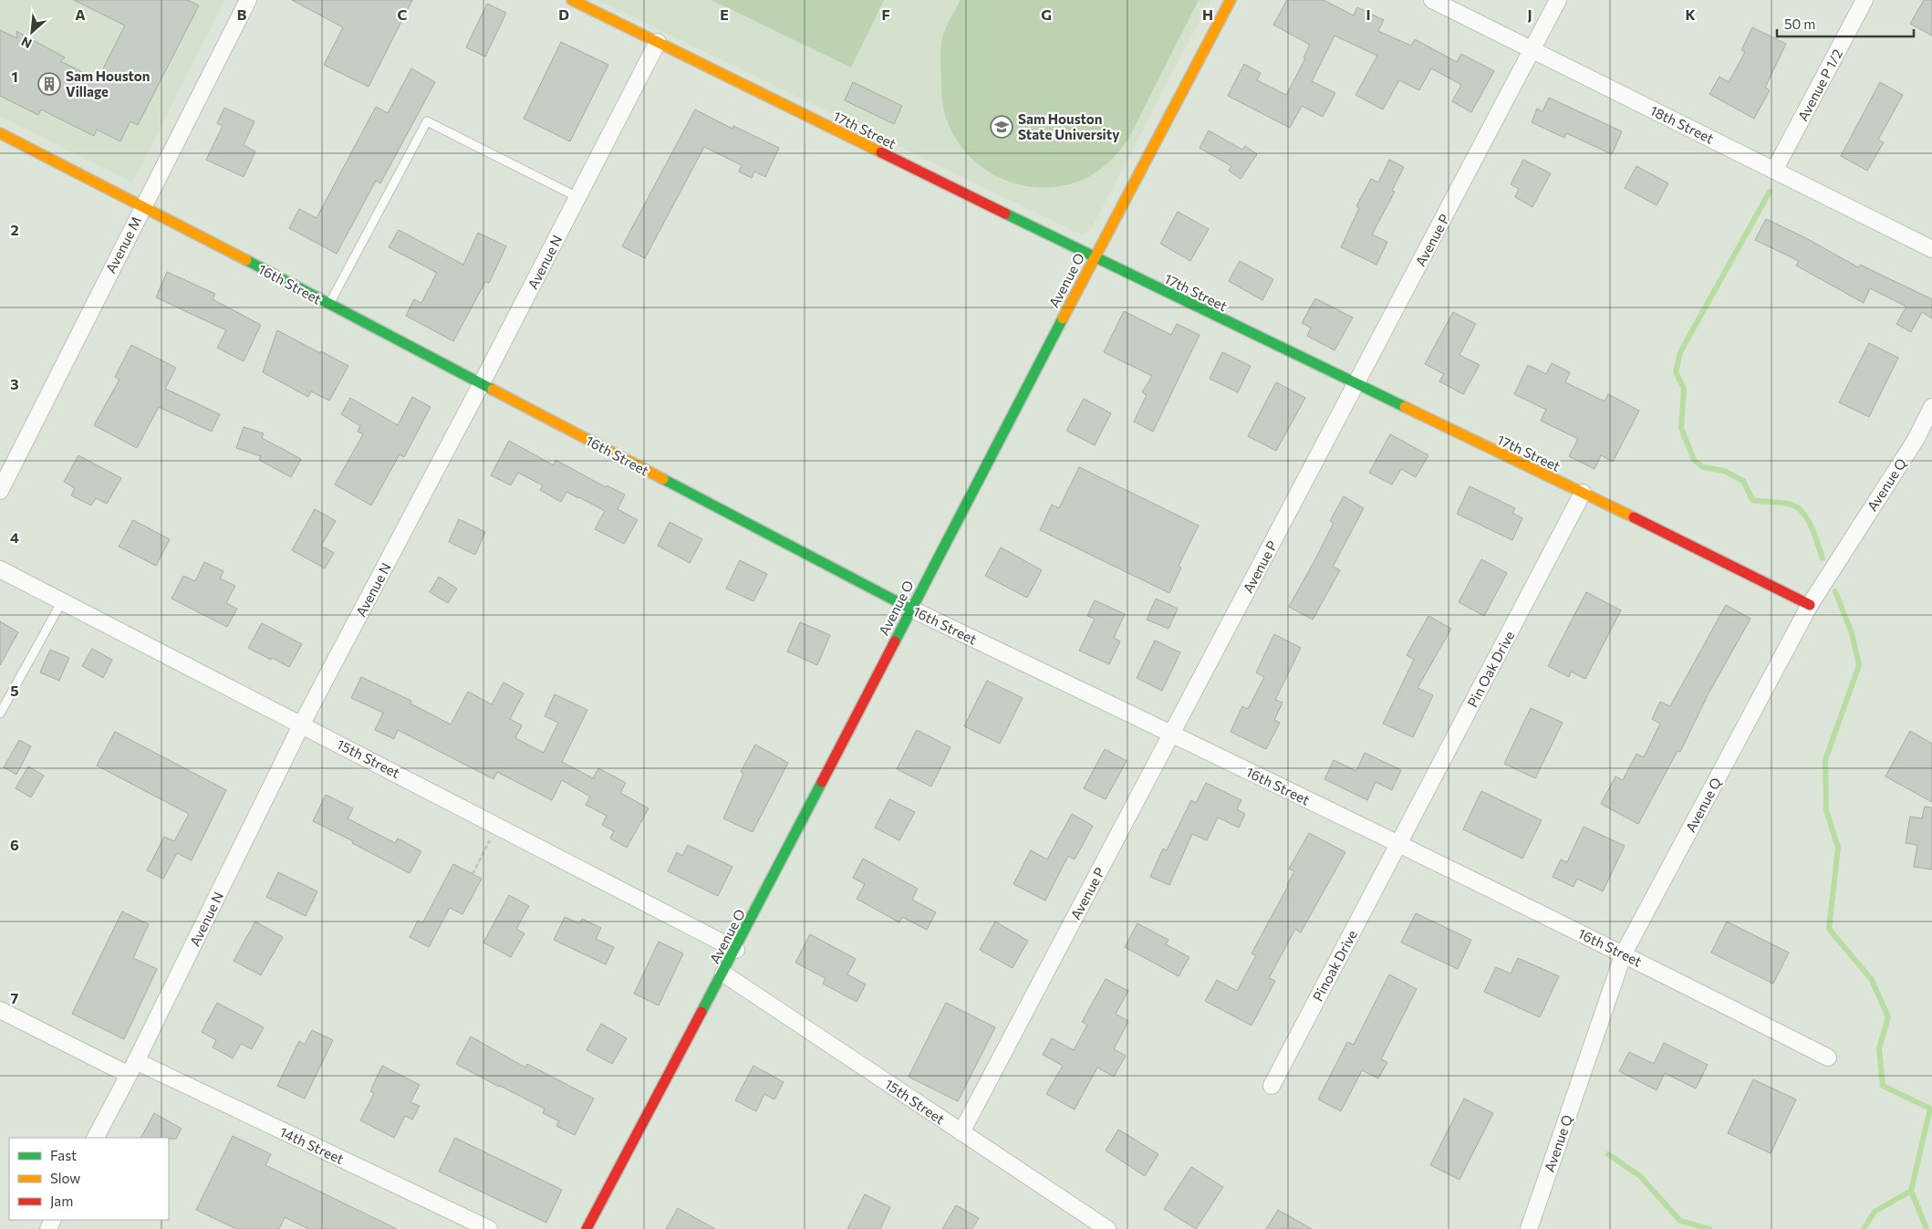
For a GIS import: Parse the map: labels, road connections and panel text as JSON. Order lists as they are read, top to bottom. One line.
{"streets":{"street":["Avenue P 1/2","18th Street","17th Street","Avenue P","Avenue M","Avenue N","Avenue O","16th Street","Avenue Q","Pin Oak Drive","15th Street","Pinoak Drive","14th Street"]},"crossings":[["Avenue P 1/2","18th Street"],["18th Street","Avenue P"],["17th Street","Avenue P"],["17th Street","Avenue N"],["17th Street","Avenue O"],["17th Street","Avenue Q"],["17th Street","Pin Oak Drive"],["Avenue P","16th Street"],["Avenue P","15th Street"],["Avenue M","16th Street"],["Avenue N","16th Street"],["Avenue N","15th Street"],["Avenue N","14th Street"],["Avenue O","16th Street"],["Avenue O","15th Street"],["16th Street","Avenue Q"],["16th Street","Pin Oak Drive"],["16th Street","Pinoak Drive"],["Pin Oak Drive","Pinoak Drive"]],"places":{"building":["Sam Houston Village"],"school or university":["Sam Houston State University"]},"legend":["Fast","Slow","Jam"],"scale_bar":"50 m","north":"bottom left","grid":{"columns":["A","B","C","D","E","F","G","H","I","J","K"],"rows":["1","2","3","4","5","6","7"]}}
